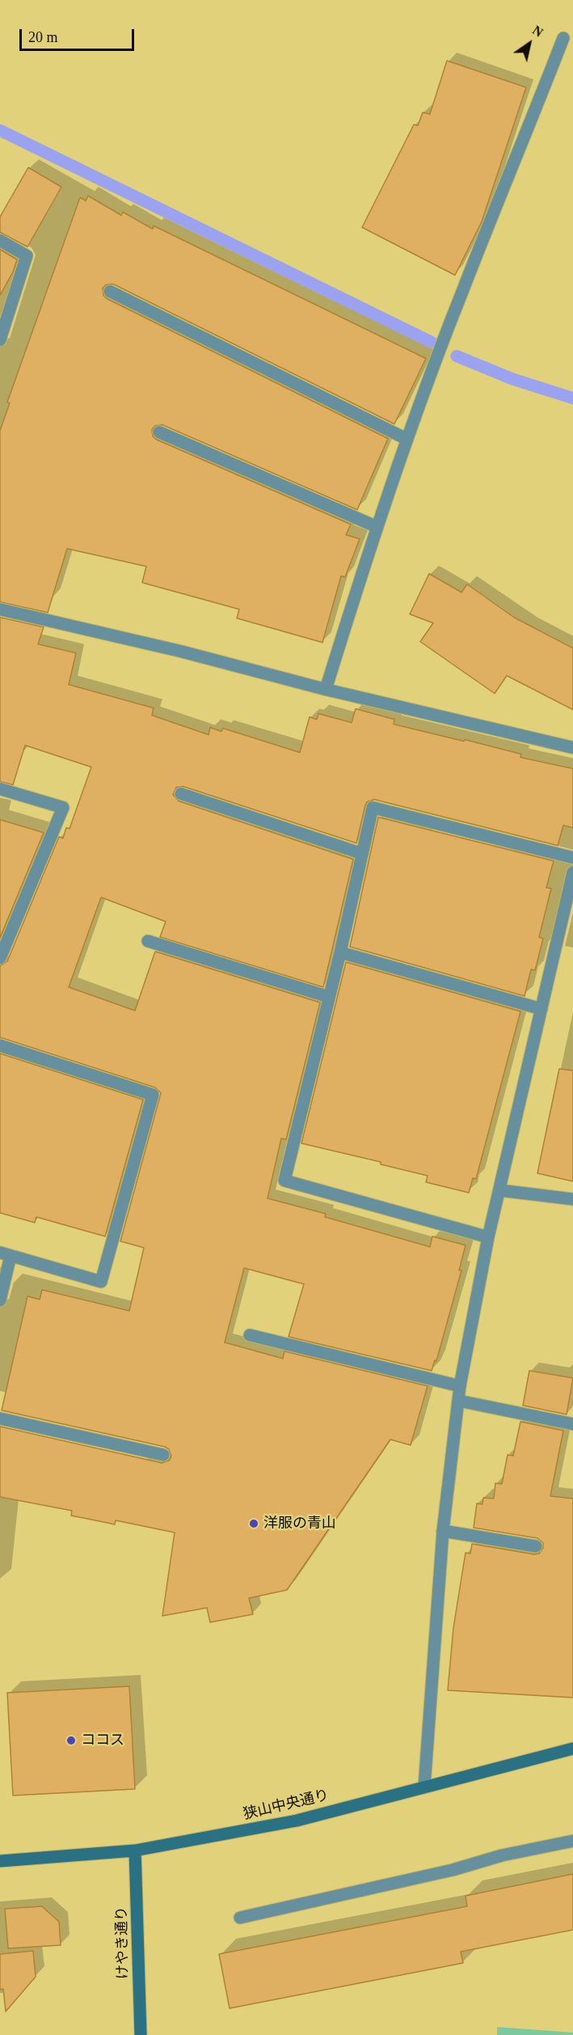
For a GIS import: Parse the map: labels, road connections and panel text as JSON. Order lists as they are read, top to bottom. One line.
{"streets":{"street":["狭山中央通り","けやき通り"]},"crossings":[["狭山中央通り","けやき通り"]],"places":["洋服の青山","ココス"],"scale_bar":"20 m","north":"top right"}
